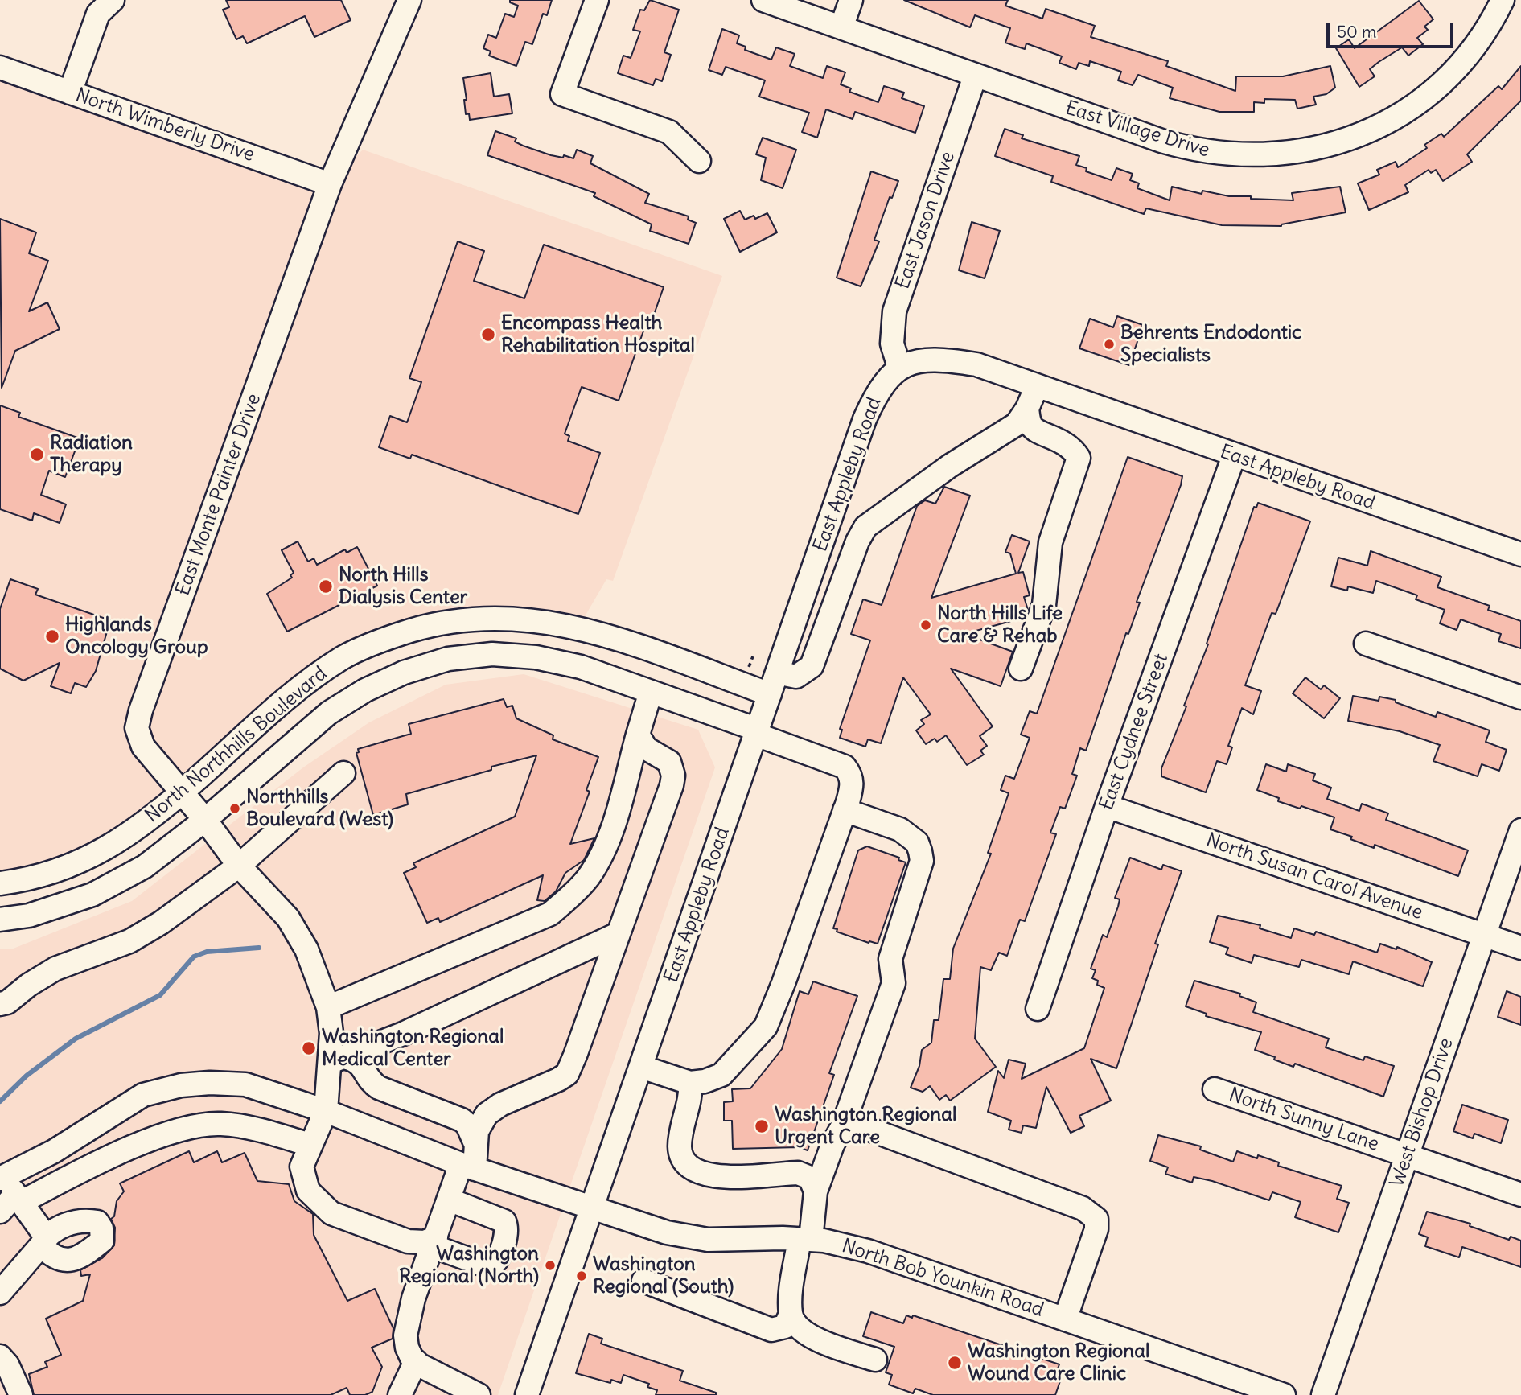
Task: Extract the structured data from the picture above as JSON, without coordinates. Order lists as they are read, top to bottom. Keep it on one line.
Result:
{"streets":{"street":["North Wimberly Drive","East Village Drive","East Jason Drive","East Appleby Road","East Monte Painter Drive","East Cydnee Street","North Northhills Boulevard","North Susan Carol Avenue","West Bishop Drive","North Sunny Lane","North Bob Younkin Road"]},"crossings":[["North Wimberly Drive","East Monte Painter Drive"],["East Village Drive","East Jason Drive"],["East Jason Drive","East Appleby Road"],["East Appleby Road","East Cydnee Street"],["East Appleby Road","North Northhills Boulevard"],["East Appleby Road","North Bob Younkin Road"],["East Monte Painter Drive","North Northhills Boulevard"],["East Monte Painter Drive","North Bob Younkin Road"],["East Cydnee Street","North Susan Carol Avenue"],["North Susan Carol Avenue","West Bishop Drive"],["West Bishop Drive","North Sunny Lane"]],"places":["Encompass Health Rehabilitation Hospital","Behrents Endodontic Specialists","Radiation Therapy","North Hills Dialysis Center","North Hills Life Care & Rehab","Highlands Oncology Group","Northhills Boulevard (West)","Washington Regional Medical Center","Washington Regional Urgent Care","Washington Regional (North)","Washington Regional (South)","Washington Regional Wound Care Clinic"],"scale_bar":"50 m"}
